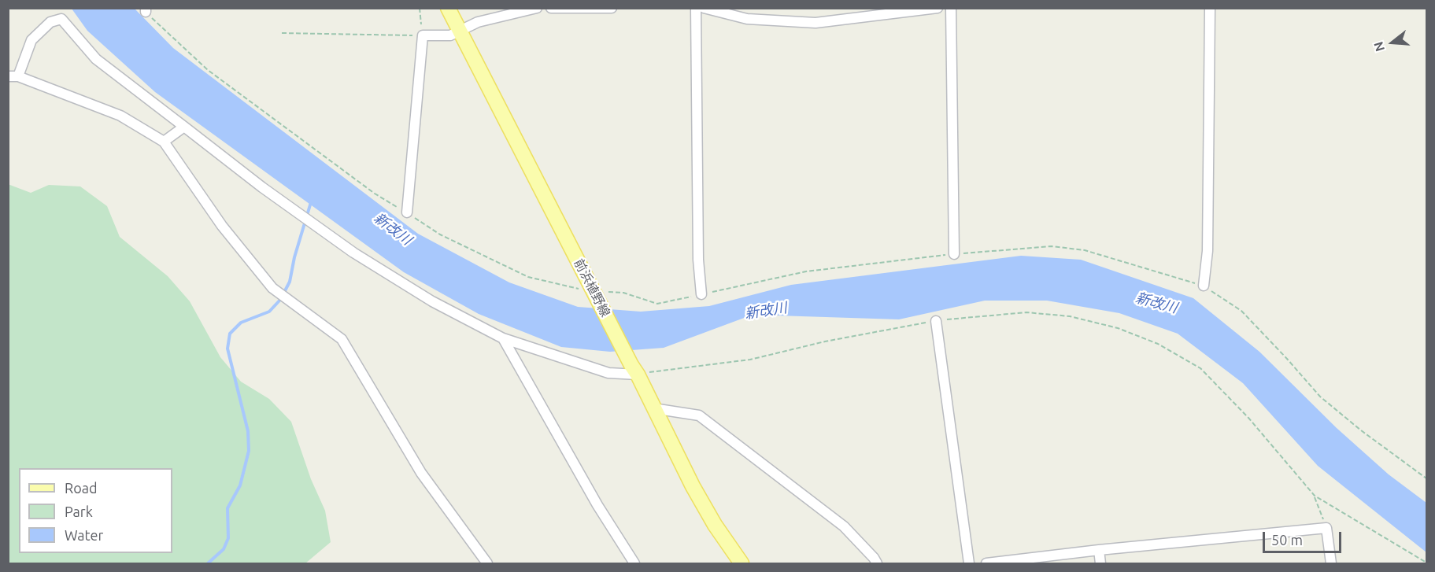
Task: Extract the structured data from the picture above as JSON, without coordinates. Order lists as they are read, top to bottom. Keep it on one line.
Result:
{"streets":{"main road":["前浜植野線"]},"water":["新改川"],"legend":["Road","Park","Water"],"scale_bar":"50 m","north":"left"}
